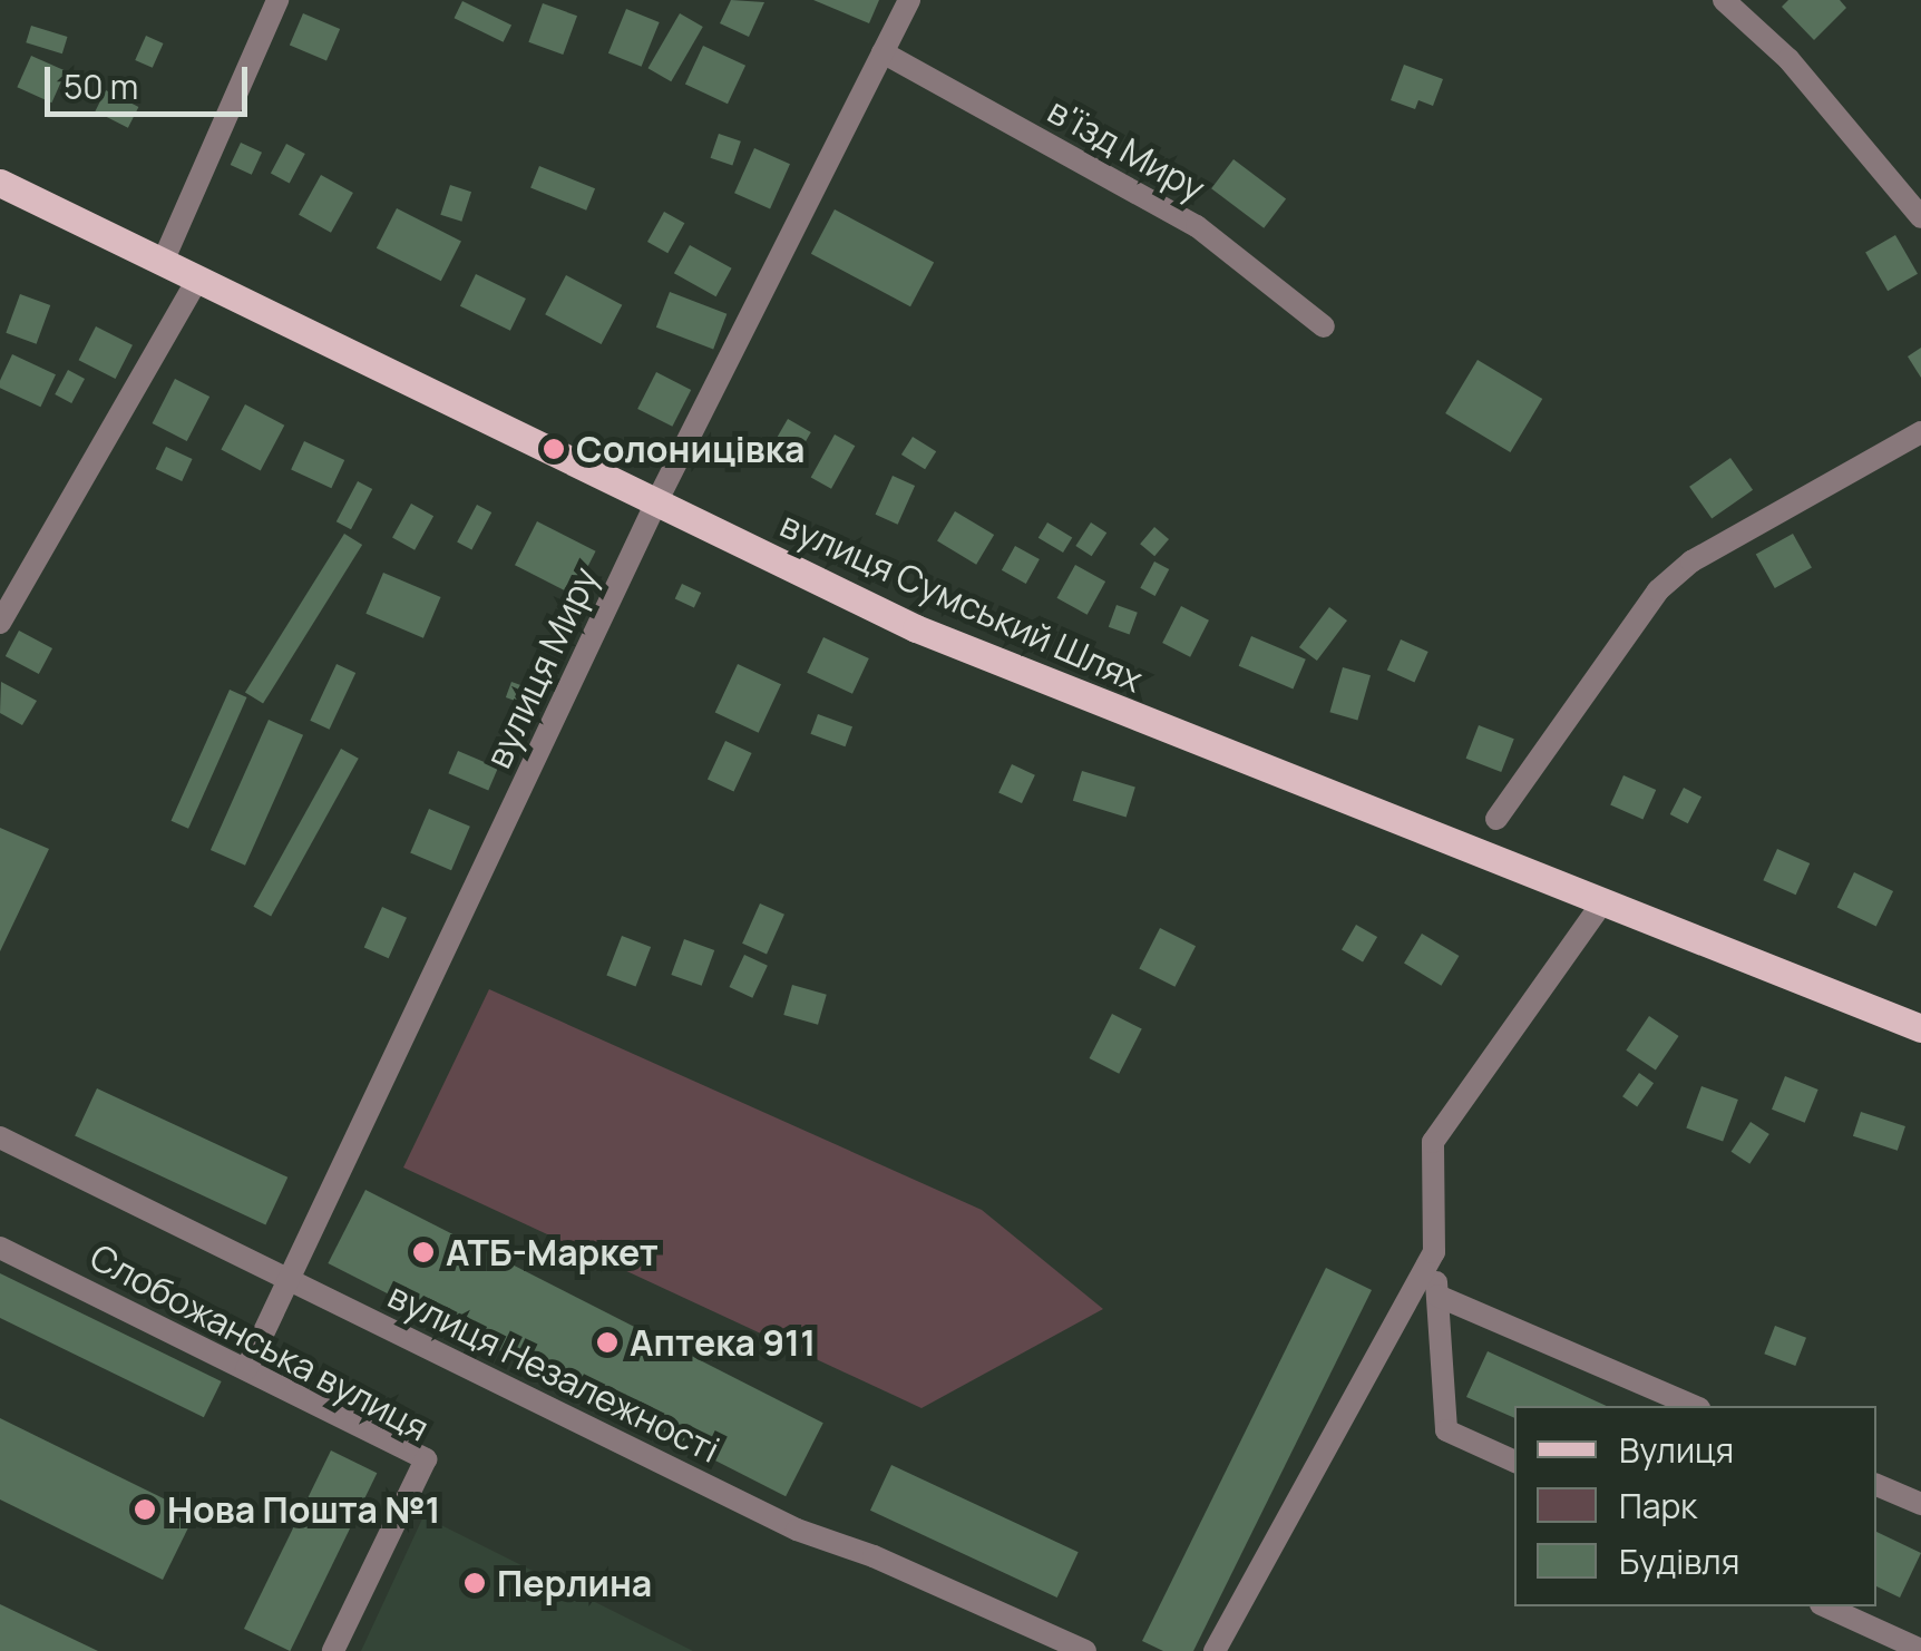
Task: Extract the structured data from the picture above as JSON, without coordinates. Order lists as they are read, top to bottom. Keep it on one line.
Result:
{"streets":{"main road":["вулиця Сумський Шлях"],"street":["в'їзд Миру","вулиця Миру","Слобожанська вулиця","вулиця Незалежності"]},"crossings":[["в'їзд Миру","вулиця Миру"],["вулиця Сумський Шлях","вулиця Миру"],["вулиця Миру","Слобожанська вулиця"],["вулиця Миру","вулиця Незалежності"]],"places":["Солоницівка","АТБ-Маркет","Аптека 911","Нова Пошта №1","Перлина"],"legend":["Вулиця","Парк","Будівля"],"scale_bar":"50 m"}
